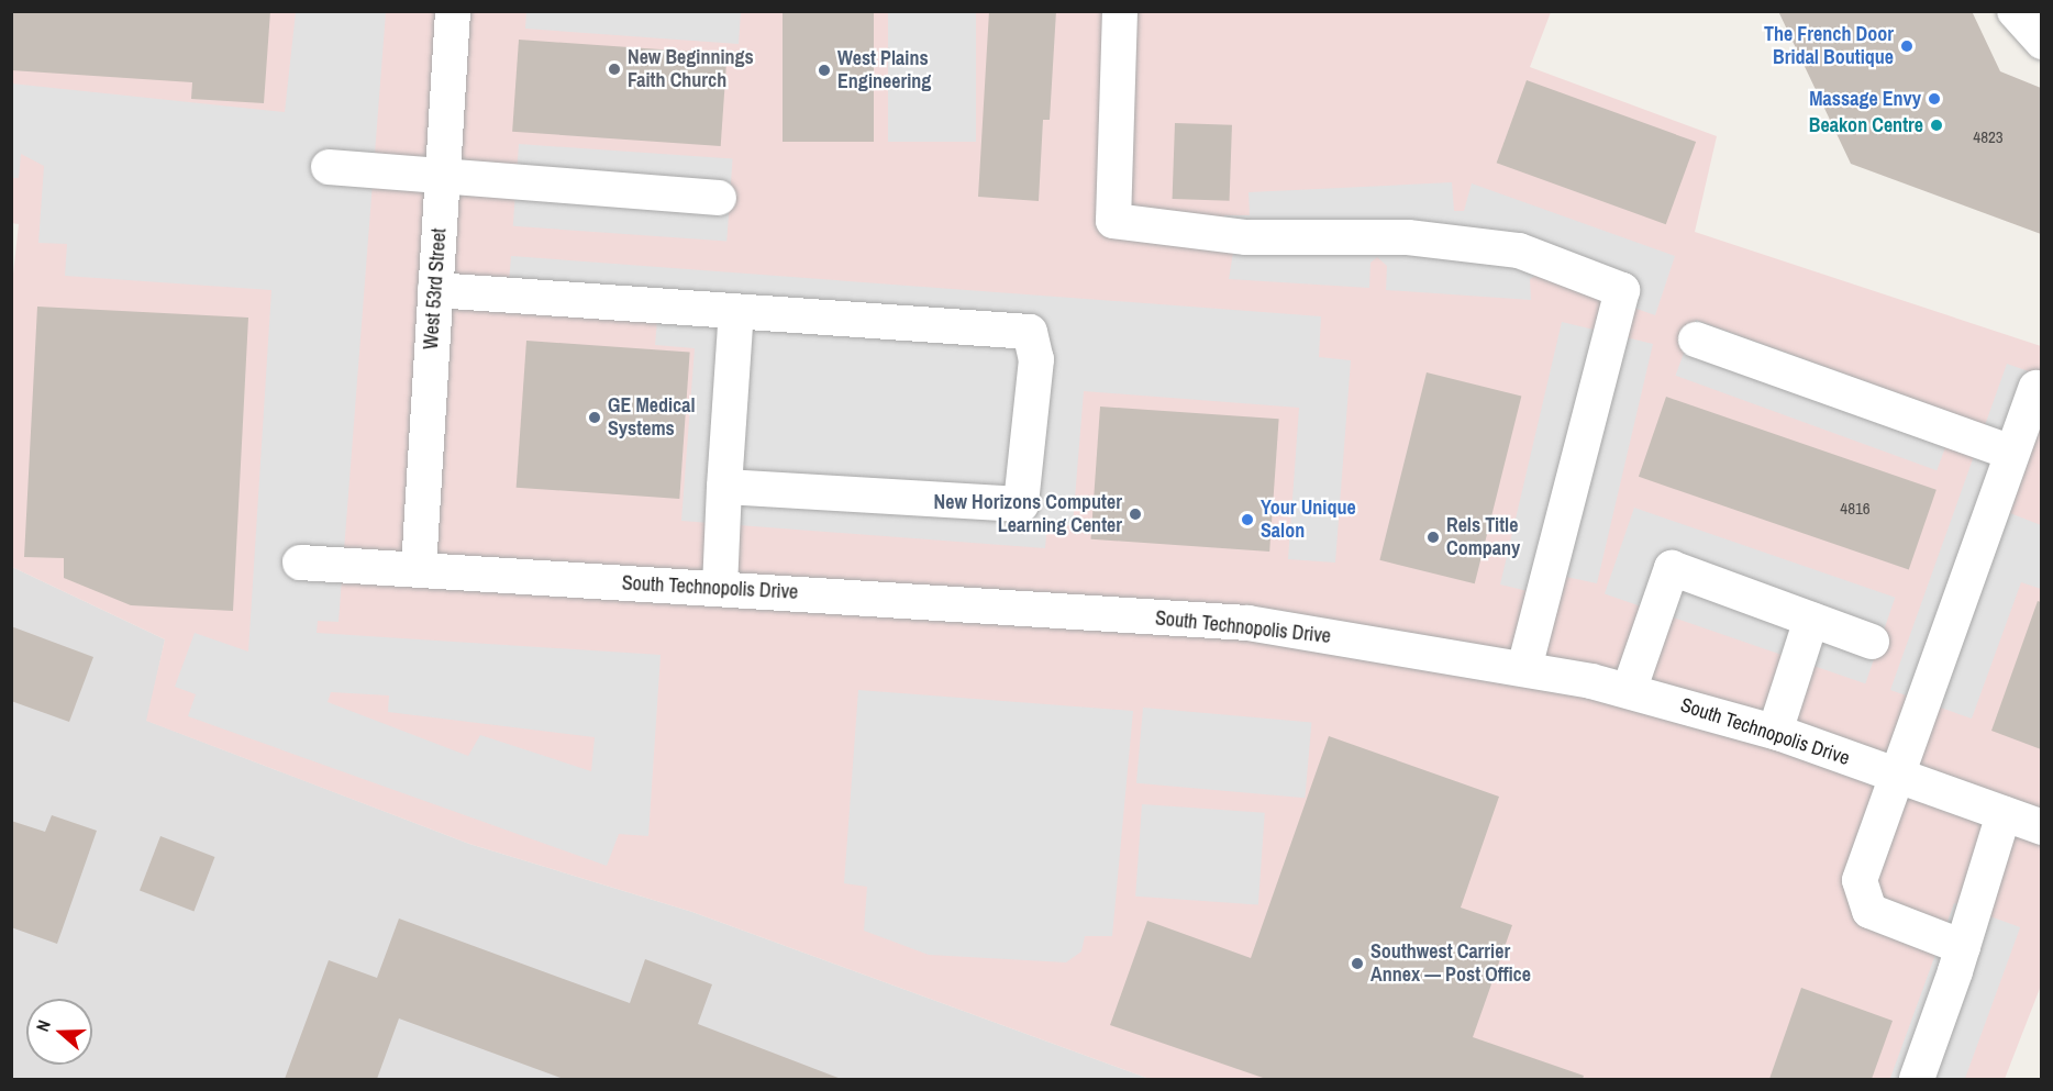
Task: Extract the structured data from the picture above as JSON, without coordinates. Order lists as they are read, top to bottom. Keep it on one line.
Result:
{"streets":{"street":["West 53rd Street","South Technopolis Drive"]},"crossings":[["West 53rd Street","South Technopolis Drive"]],"places":["The French Door Bridal Boutique","New Beginnings Faith Church","West Plains Engineering","Massage Envy","Beakon Centre","GE Medical Systems","New Horizons Computer Learning Center","Your Unique Salon","Rels Title Company","Southwest Carrier Annex — Post Office"],"house_numbers":["4823","4816"],"north":"left"}
